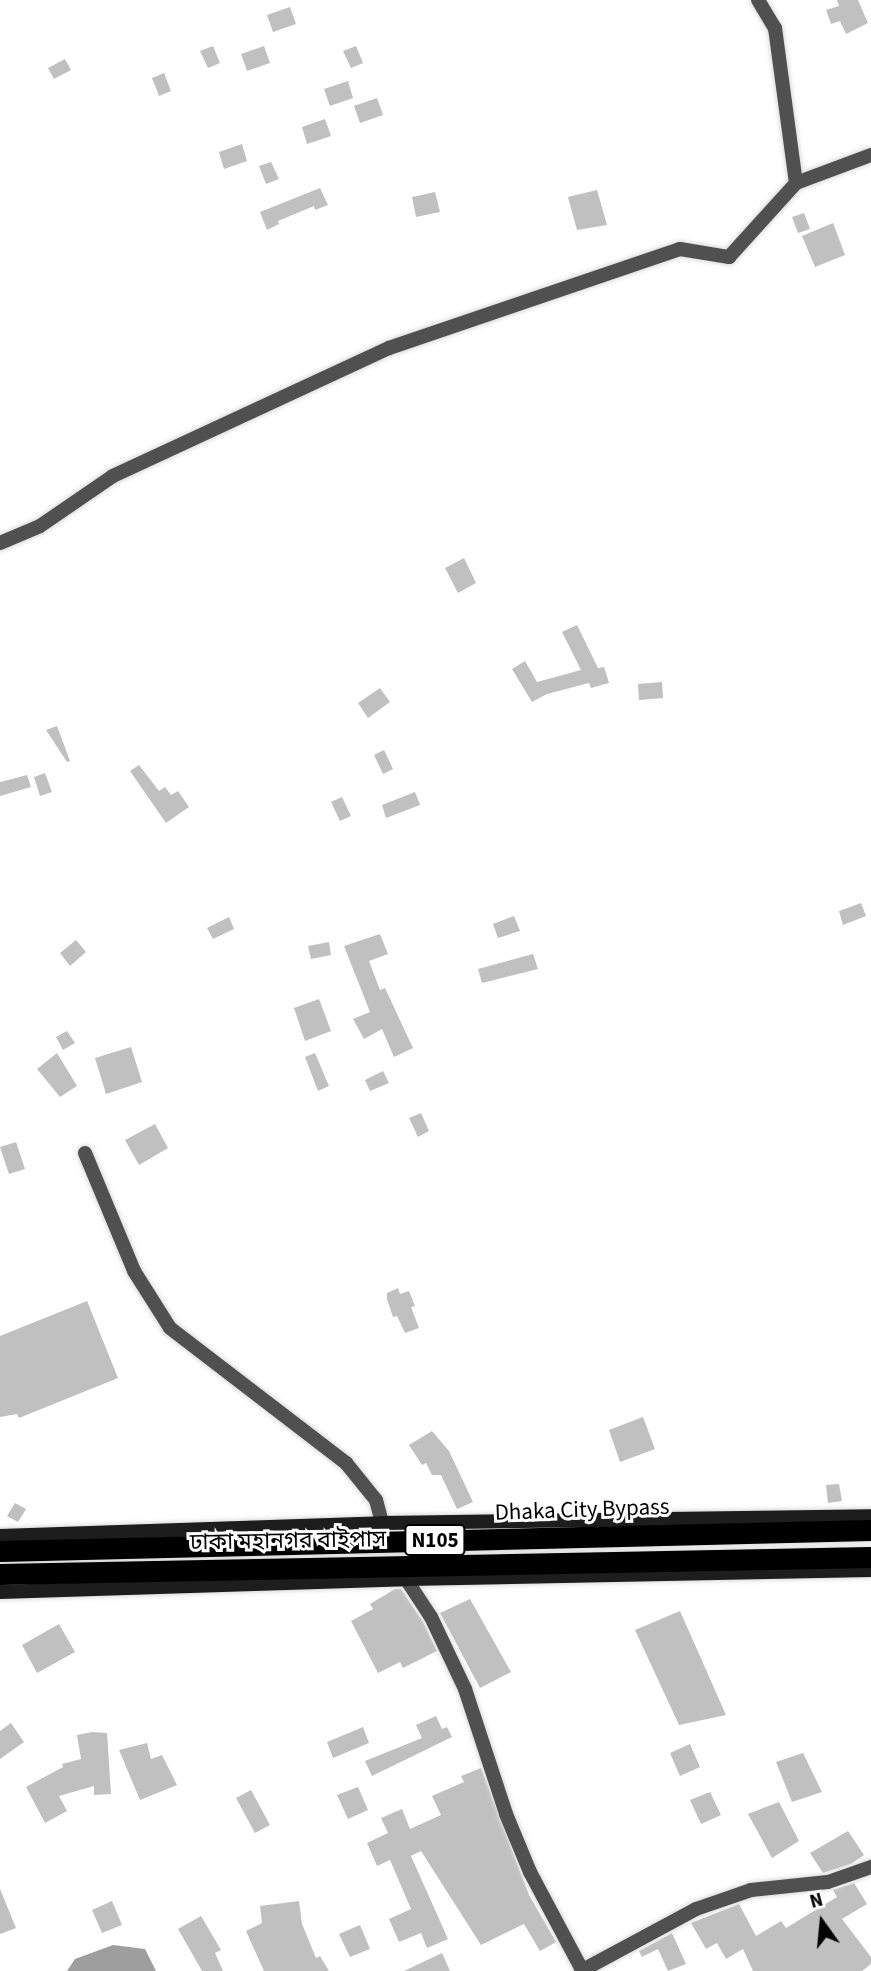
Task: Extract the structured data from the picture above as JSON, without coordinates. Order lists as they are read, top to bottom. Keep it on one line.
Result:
{"streets":{"highway":["Dhaka City Bypass","N105","ঢাকা মহানগর বাইপাস"]},"north":"top"}
